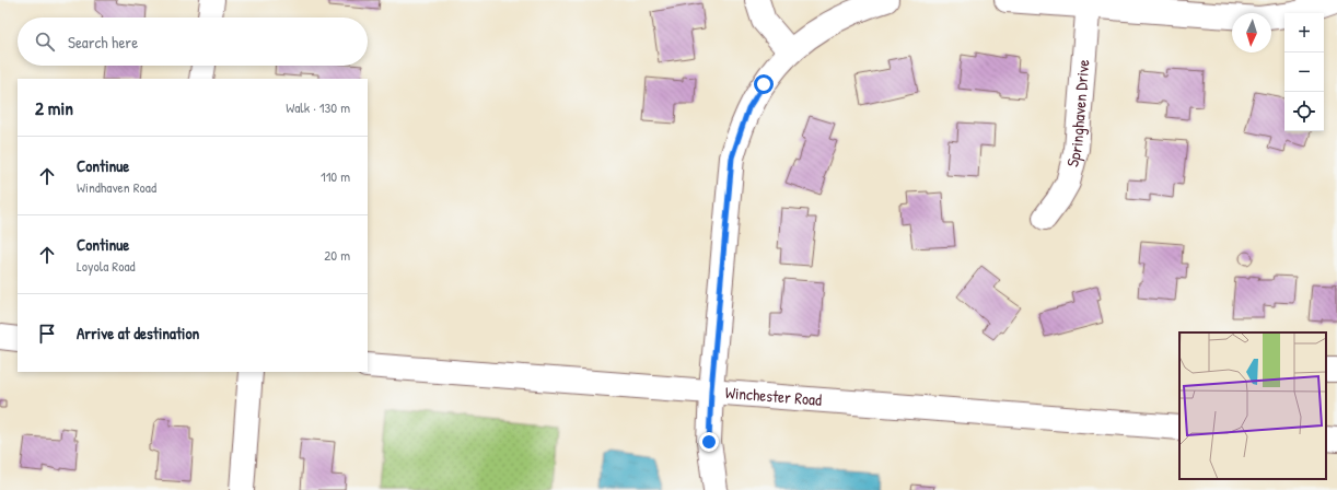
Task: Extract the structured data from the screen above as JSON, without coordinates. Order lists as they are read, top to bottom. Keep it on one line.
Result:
{"streets":{"street":["Springhaven Drive","Winchester Road"]},"north":"bottom","page":{"map_buttons":["+","−"],"search":"Search here","heading":["2 min","Walk · 130 m"],"list":[["Continue","Windhaven Road","110 m"],["Continue","Loyola Road","20 m"],"Arrive at destination"]}}
